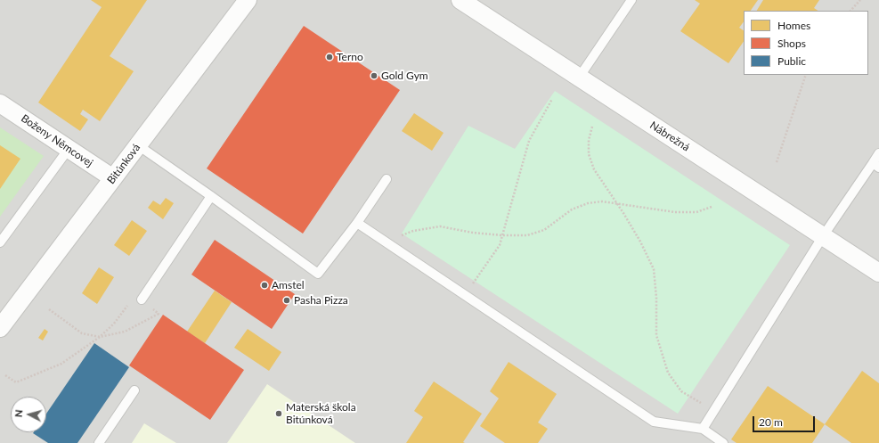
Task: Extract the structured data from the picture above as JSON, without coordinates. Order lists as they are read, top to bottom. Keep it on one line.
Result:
{"streets":{"street":["Nábrežná","Boženy Němcovej","Bitúnková"]},"crossings":[["Boženy Němcovej","Bitúnková"]],"places":["Terno","Gold Gym","Amstel","Pasha Pizza","Materská škola Bitúnková"],"legend":["Homes","Shops","Public"],"scale_bar":"20 m","north":"left"}
